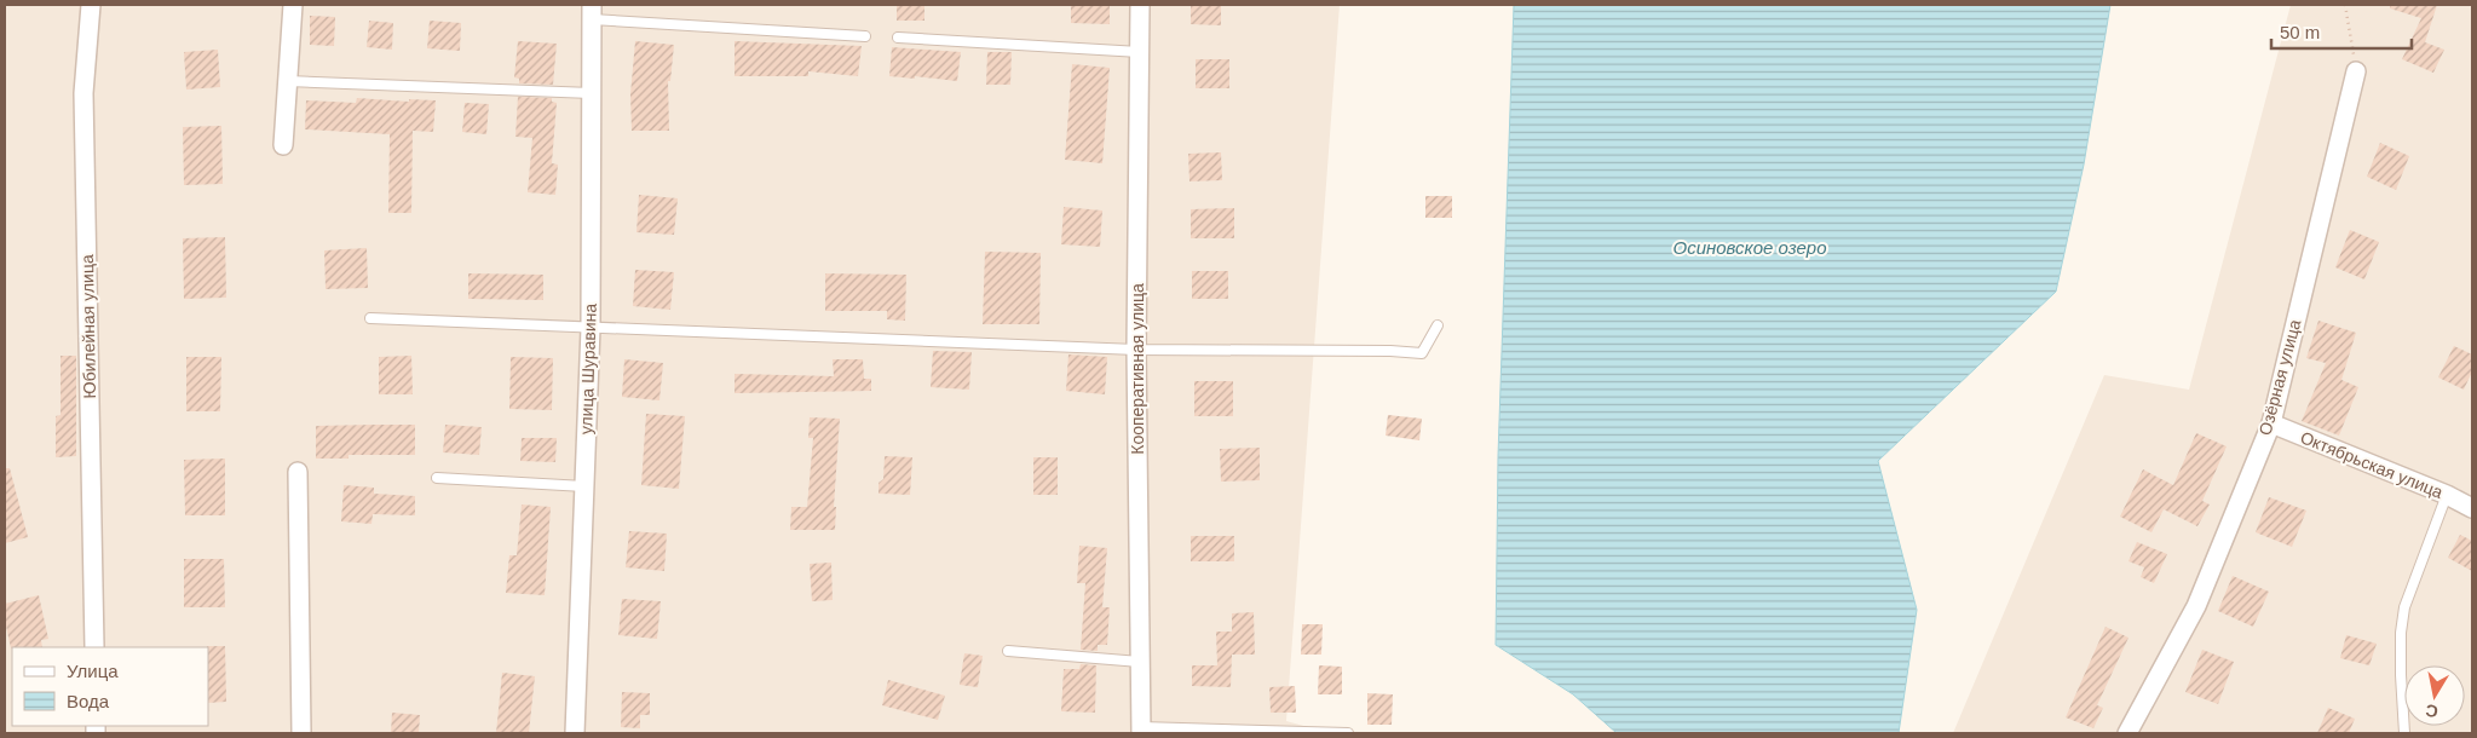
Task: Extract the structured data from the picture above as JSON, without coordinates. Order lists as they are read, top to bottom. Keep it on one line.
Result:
{"streets":{"street":["Юбилейная улица","улица Шуравина","Кооперативная улица","Озёрная улица","Октябрьская улица"]},"crossings":[["Озёрная улица","Октябрьская улица"]],"water":["Осиновское озеро"],"legend":["Улица","Вода"],"scale_bar":"50 m","north":"bottom"}
